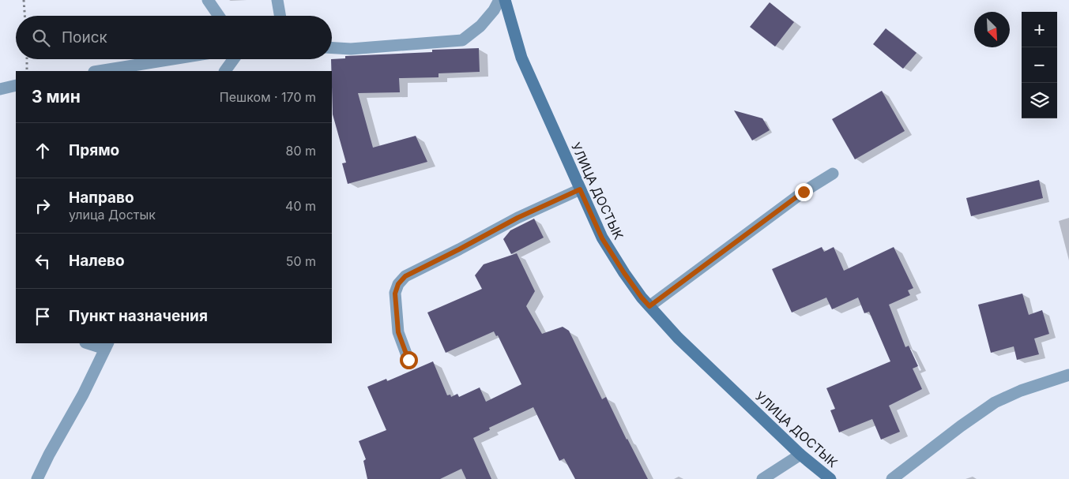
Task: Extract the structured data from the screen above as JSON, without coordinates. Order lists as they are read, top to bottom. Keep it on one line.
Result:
{"streets":{"main road":["УЛИЦА ДОСТЫК"]},"north":"bottom right","page":{"map_buttons":["+","−"],"search":"Поиск","heading":["3 мин","Пешком · 170 m"],"list":[["Прямо","80 m"],["Направо","улица Достык","40 m"],["Налево","50 m"],"Пункт назначения"]}}
